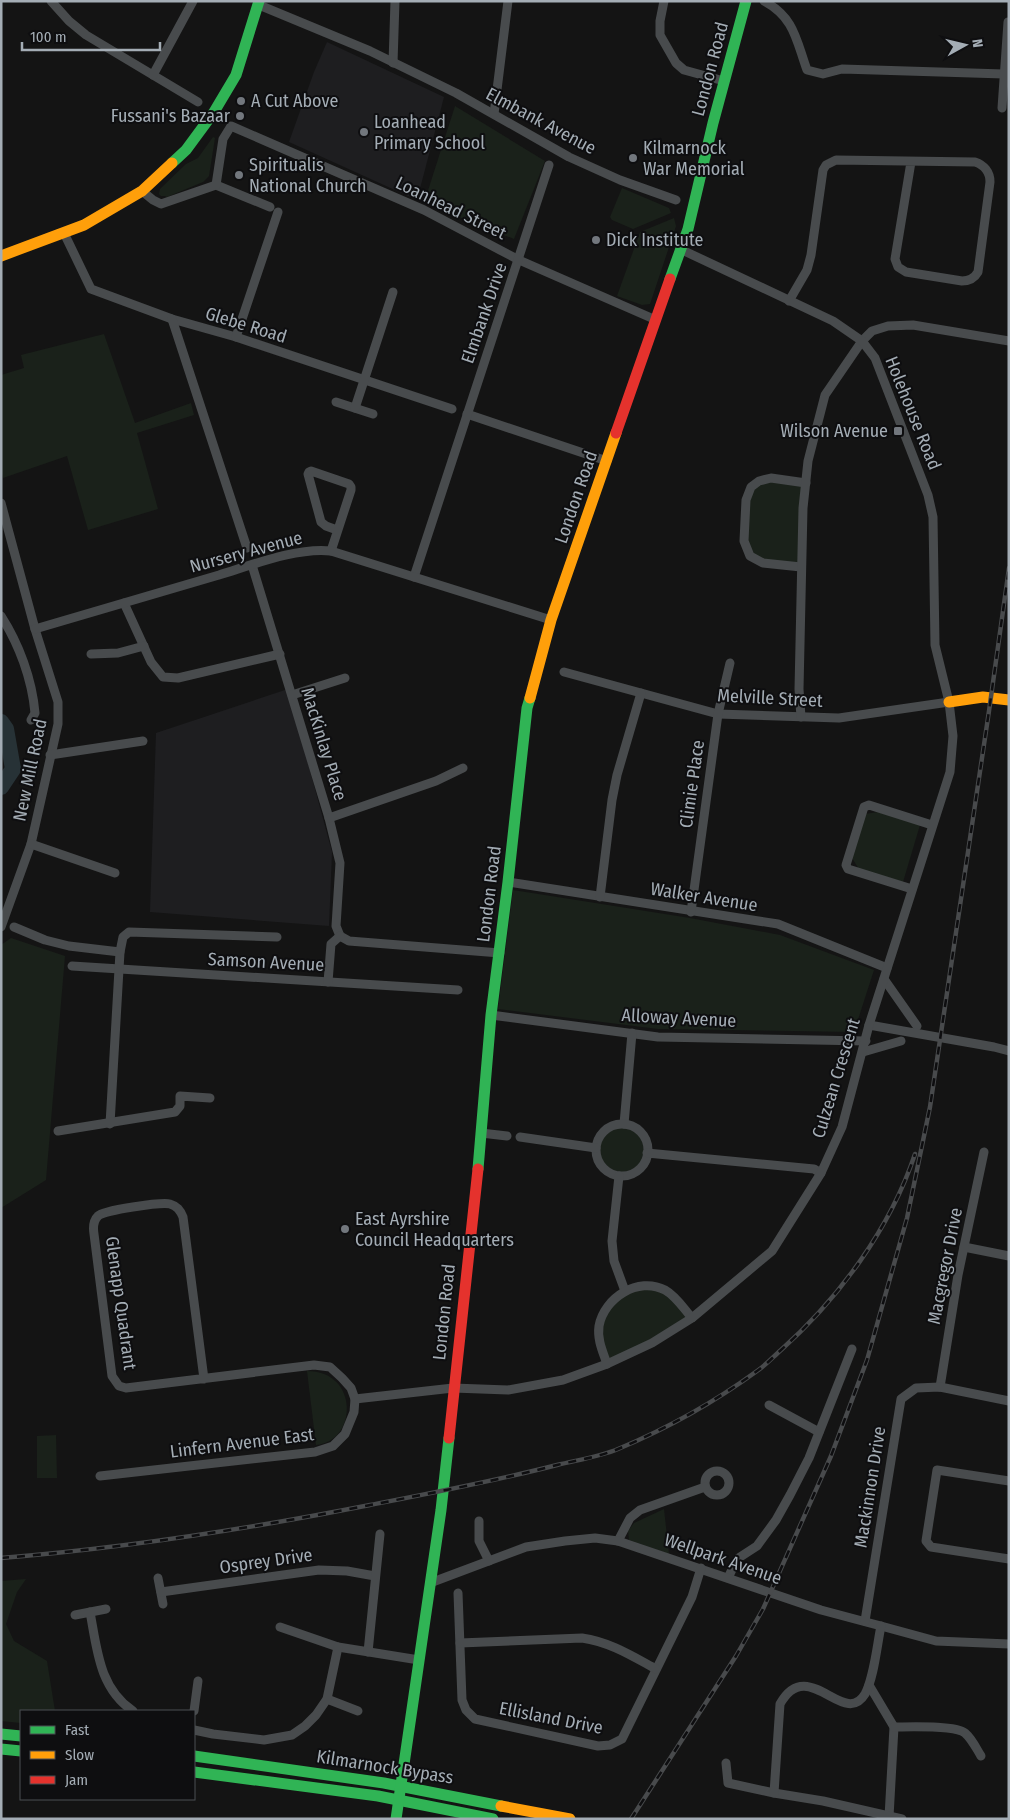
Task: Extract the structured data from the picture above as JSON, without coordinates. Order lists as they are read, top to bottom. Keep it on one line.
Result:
{"streets":{"main road":["London Road","Kilmarnock Bypass"],"street":["Elmbank Avenue","Loanhead Street","Elmbank Drive","Glebe Road","Holehouse Road","Nursery Avenue","Melville Street","MacKinlay Place","New Mill Road","Climie Place","Walker Avenue","Samson Avenue","Alloway Avenue","Culzean Crescent","Macgregor Drive","Glenapp Quadrant","Linfern Avenue East","Mackinnon Drive","Wellpark Avenue","Osprey Drive","Ellisland Drive"]},"crossings":[["London Road","Loanhead Street"],["London Road","Holehouse Road"],["London Road","Nursery Avenue"],["London Road","Walker Avenue"],["London Road","Samson Avenue"],["London Road","Alloway Avenue"],["London Road","Culzean Crescent"],["London Road","Wellpark Avenue"],["Loanhead Street","Elmbank Drive"],["Elmbank Drive","Nursery Avenue"],["Holehouse Road","Melville Street"],["Holehouse Road","Culzean Crescent"],["Nursery Avenue","MacKinlay Place"],["Nursery Avenue","New Mill Road"],["Melville Street","Climie Place"],["Melville Street","Culzean Crescent"],["MacKinlay Place","Samson Avenue"],["Climie Place","Walker Avenue"],["Walker Avenue","Culzean Crescent"],["Alloway Avenue","Culzean Crescent"],["Culzean Crescent","Linfern Avenue East"],["Macgregor Drive","Mackinnon Drive"],["Mackinnon Drive","Wellpark Avenue"],["Wellpark Avenue","Ellisland Drive"]],"places":{"other":["A Cut Above","Fussani's Bazaar","Loanhead Primary School","Kilmarnock War Memorial","Spiritualis National Church","Dick Institute","East Ayrshire Council Headquarters"],"transit":["Wilson Avenue"]},"legend":["Fast","Slow","Jam"],"scale_bar":"100 m","north":"right"}
